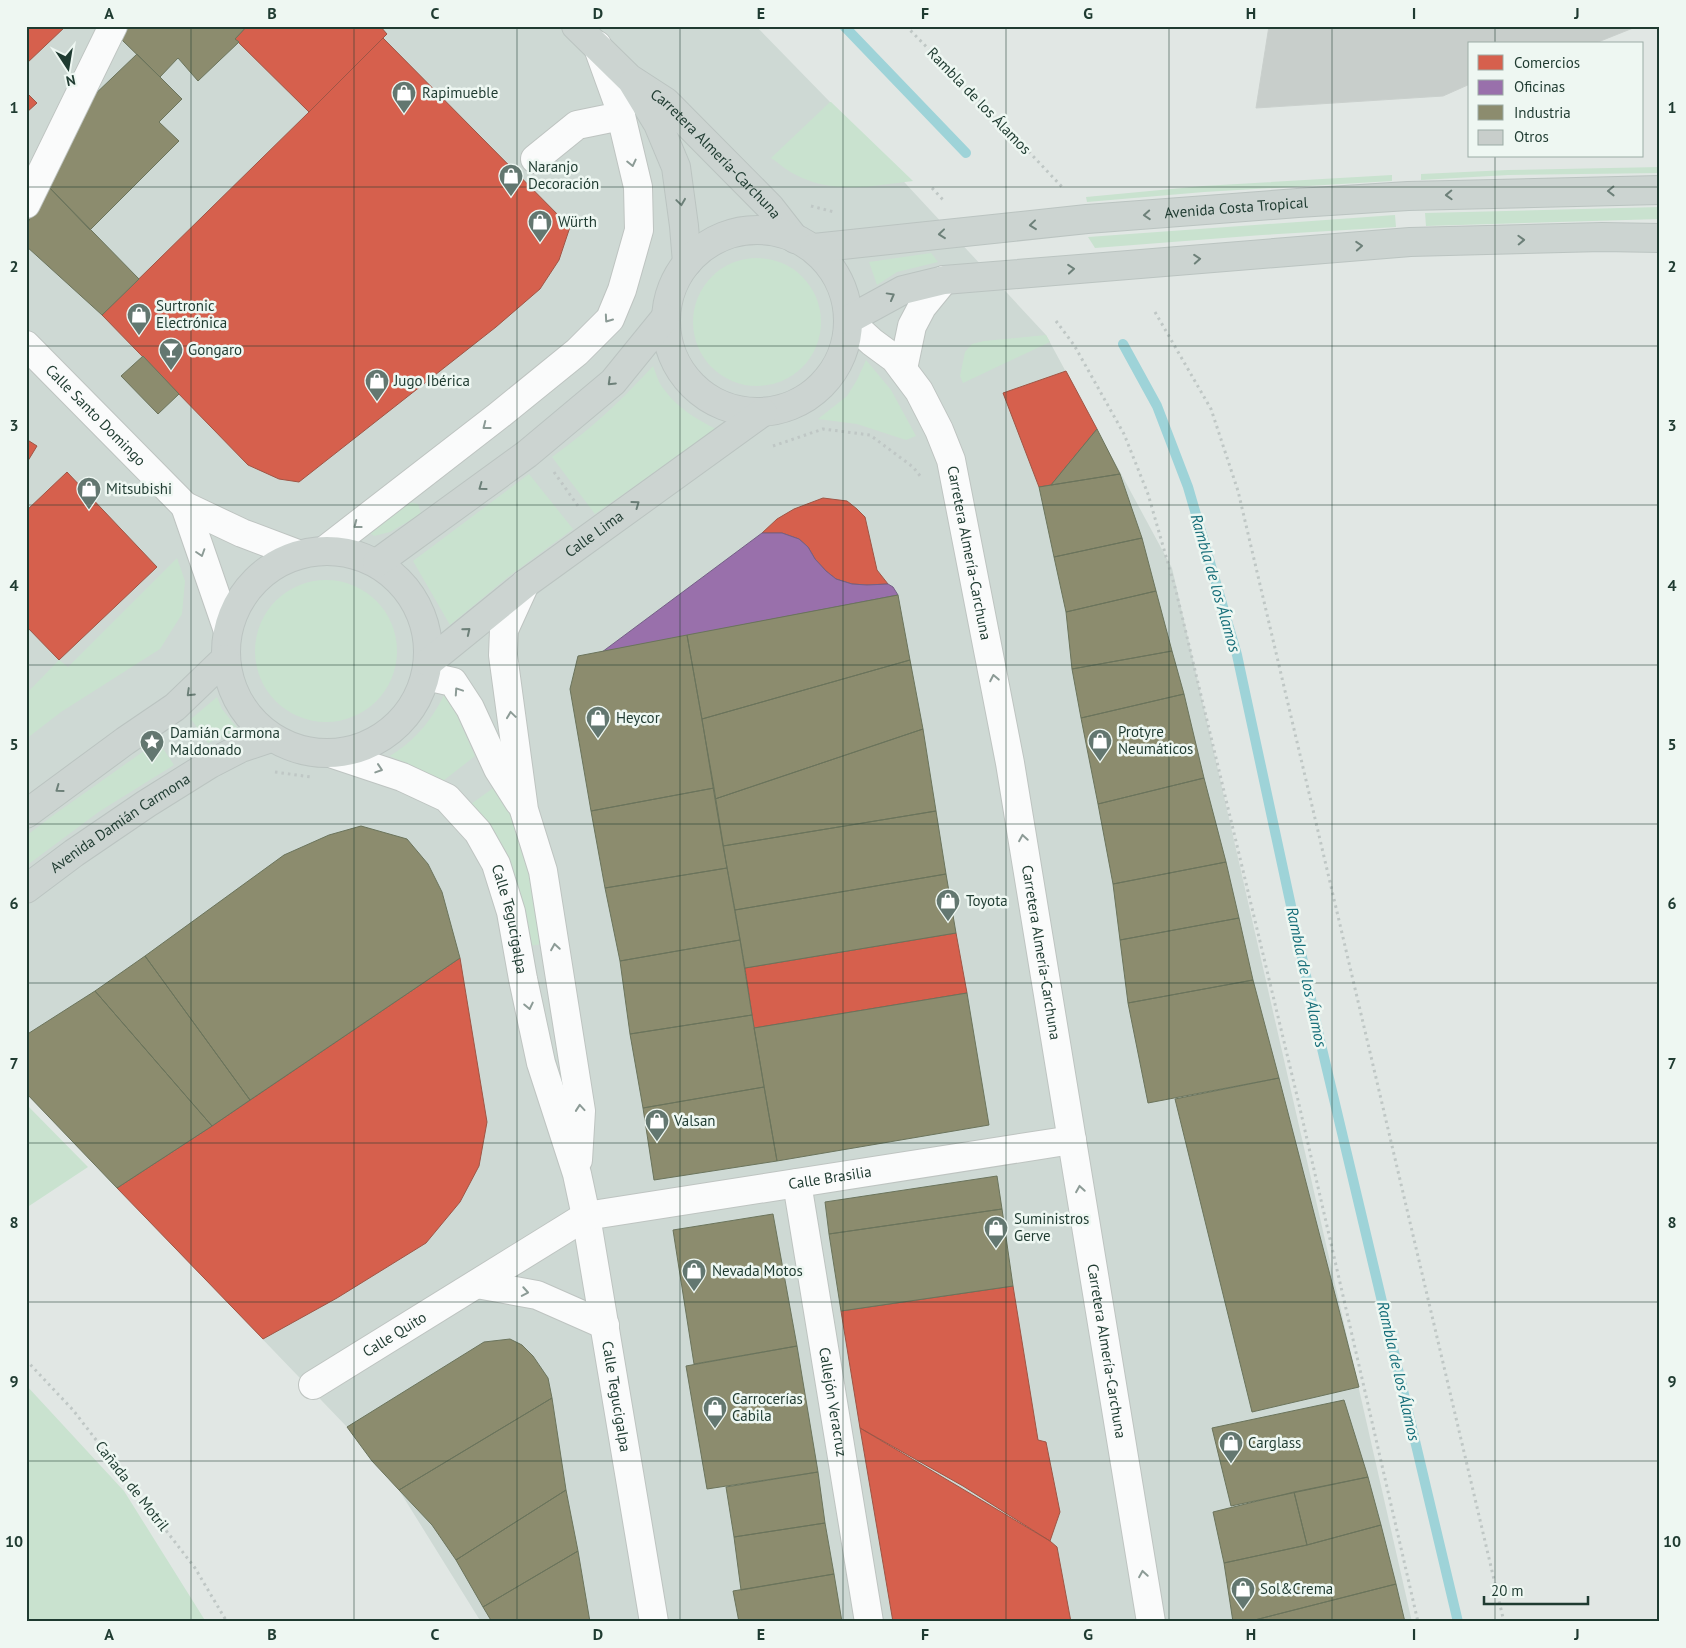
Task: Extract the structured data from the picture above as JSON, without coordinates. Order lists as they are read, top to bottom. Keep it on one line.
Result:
{"streets":{"main road":["Carretera Almería-Carchuna","Avenida Costa Tropical","Calle Lima","Avenida Damián Carmona"],"street":["Calle Santo Domingo","Calle Tegucigalpa","Calle Brasilia","Calle Quito","Callejón Veracruz"],"path":["Rambla de los Álamos","Cañada de Motril"]},"crossings":[["Carretera Almería-Carchuna","Avenida Costa Tropical"],["Carretera Almería-Carchuna","Calle Lima"],["Carretera Almería-Carchuna","Calle Brasilia"],["Calle Lima","Calle Tegucigalpa"],["Calle Tegucigalpa","Calle Brasilia"],["Calle Tegucigalpa","Calle Quito"],["Calle Brasilia","Calle Quito"],["Calle Brasilia","Callejón Veracruz"]],"water":["Rambla de los Álamos"],"places":{"shop":["Rapimueble","Naranjo Decoración","Würth","Surtronic Electrónica","Jugo Ibérica","Mitsubishi","Heycor","Protyre Neumáticos","Toyota","Valsan","Suministros Gerve","Nevada Motos","Carrocerías Cabila","Carglass","Sol&Crema"],"bar":["Gongaro"],"place":["Damián Carmona Maldonado"]},"legend":["Comercios","Oficinas","Industria","Otros"],"scale_bar":"20 m","north":"bottom","grid":{"columns":["A","B","C","D","E","F","G","H","I","J"],"rows":["1","2","3","4","5","6","7","8","9","10"]}}
